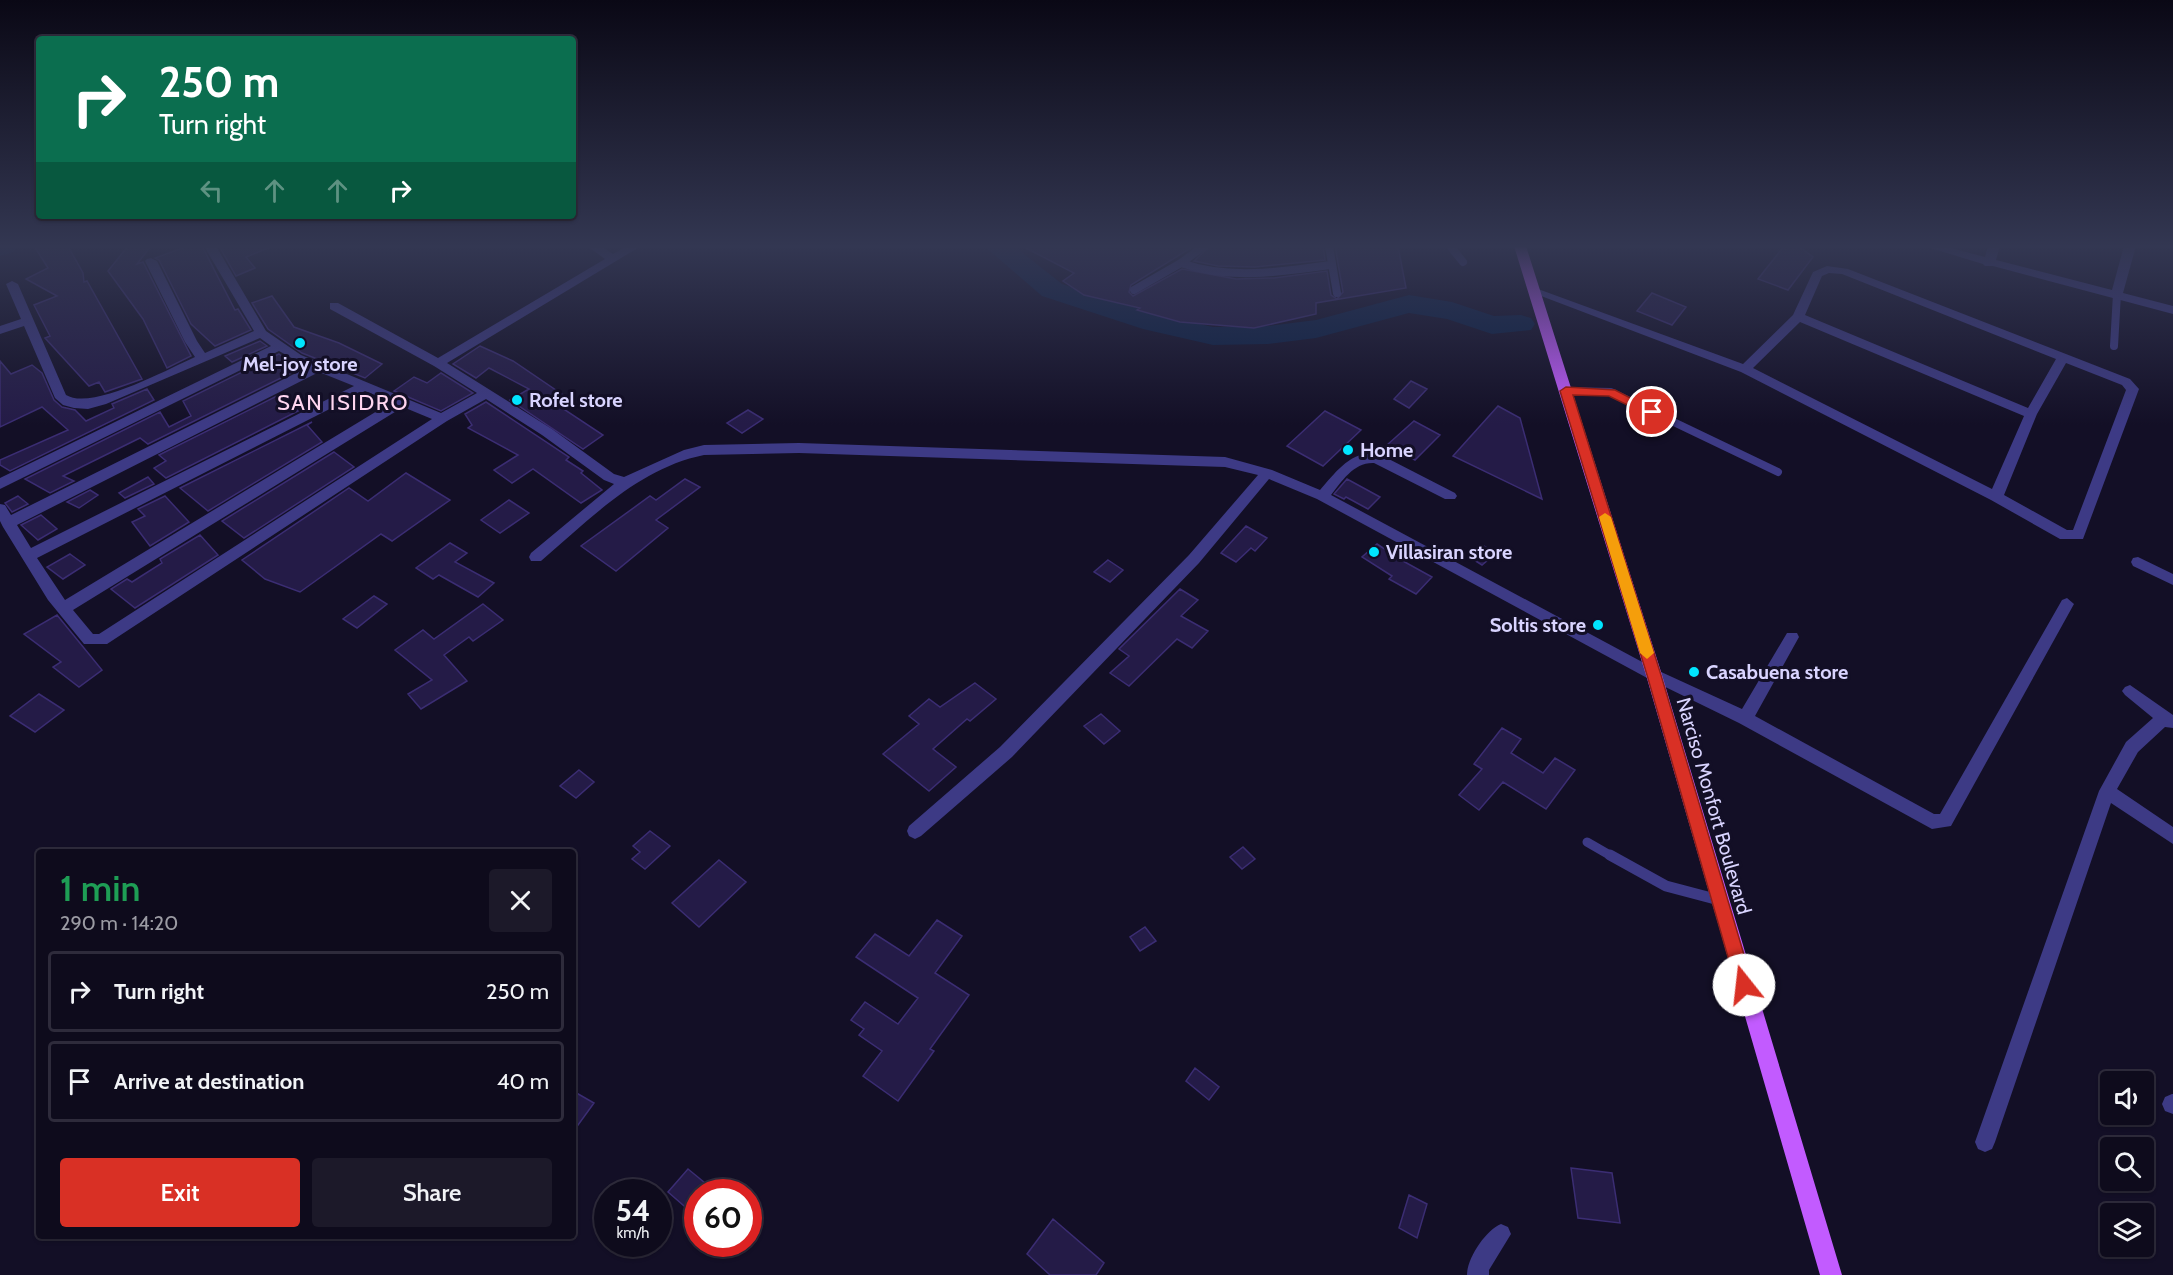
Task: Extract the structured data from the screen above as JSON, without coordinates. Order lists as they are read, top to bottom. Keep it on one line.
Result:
{"streets":{"main road":["Narciso Monfort Boulevard"]},"districts":["SAN ISIDRO"],"places":["Mel-joy store","Rofel store","Home","Villasiran store","Soltis store","Casabuena store"],"page":{"turn":["250 m","Turn right"],"heading":["1 min","290 m · 14:20"],"list":[{"name":"Turn right","value":"250 m"},{"name":"Arrive at destination","value":"40 m"}],"buttons":["Exit","Share"],"speed":"54 km/h","limit":"60"}}
